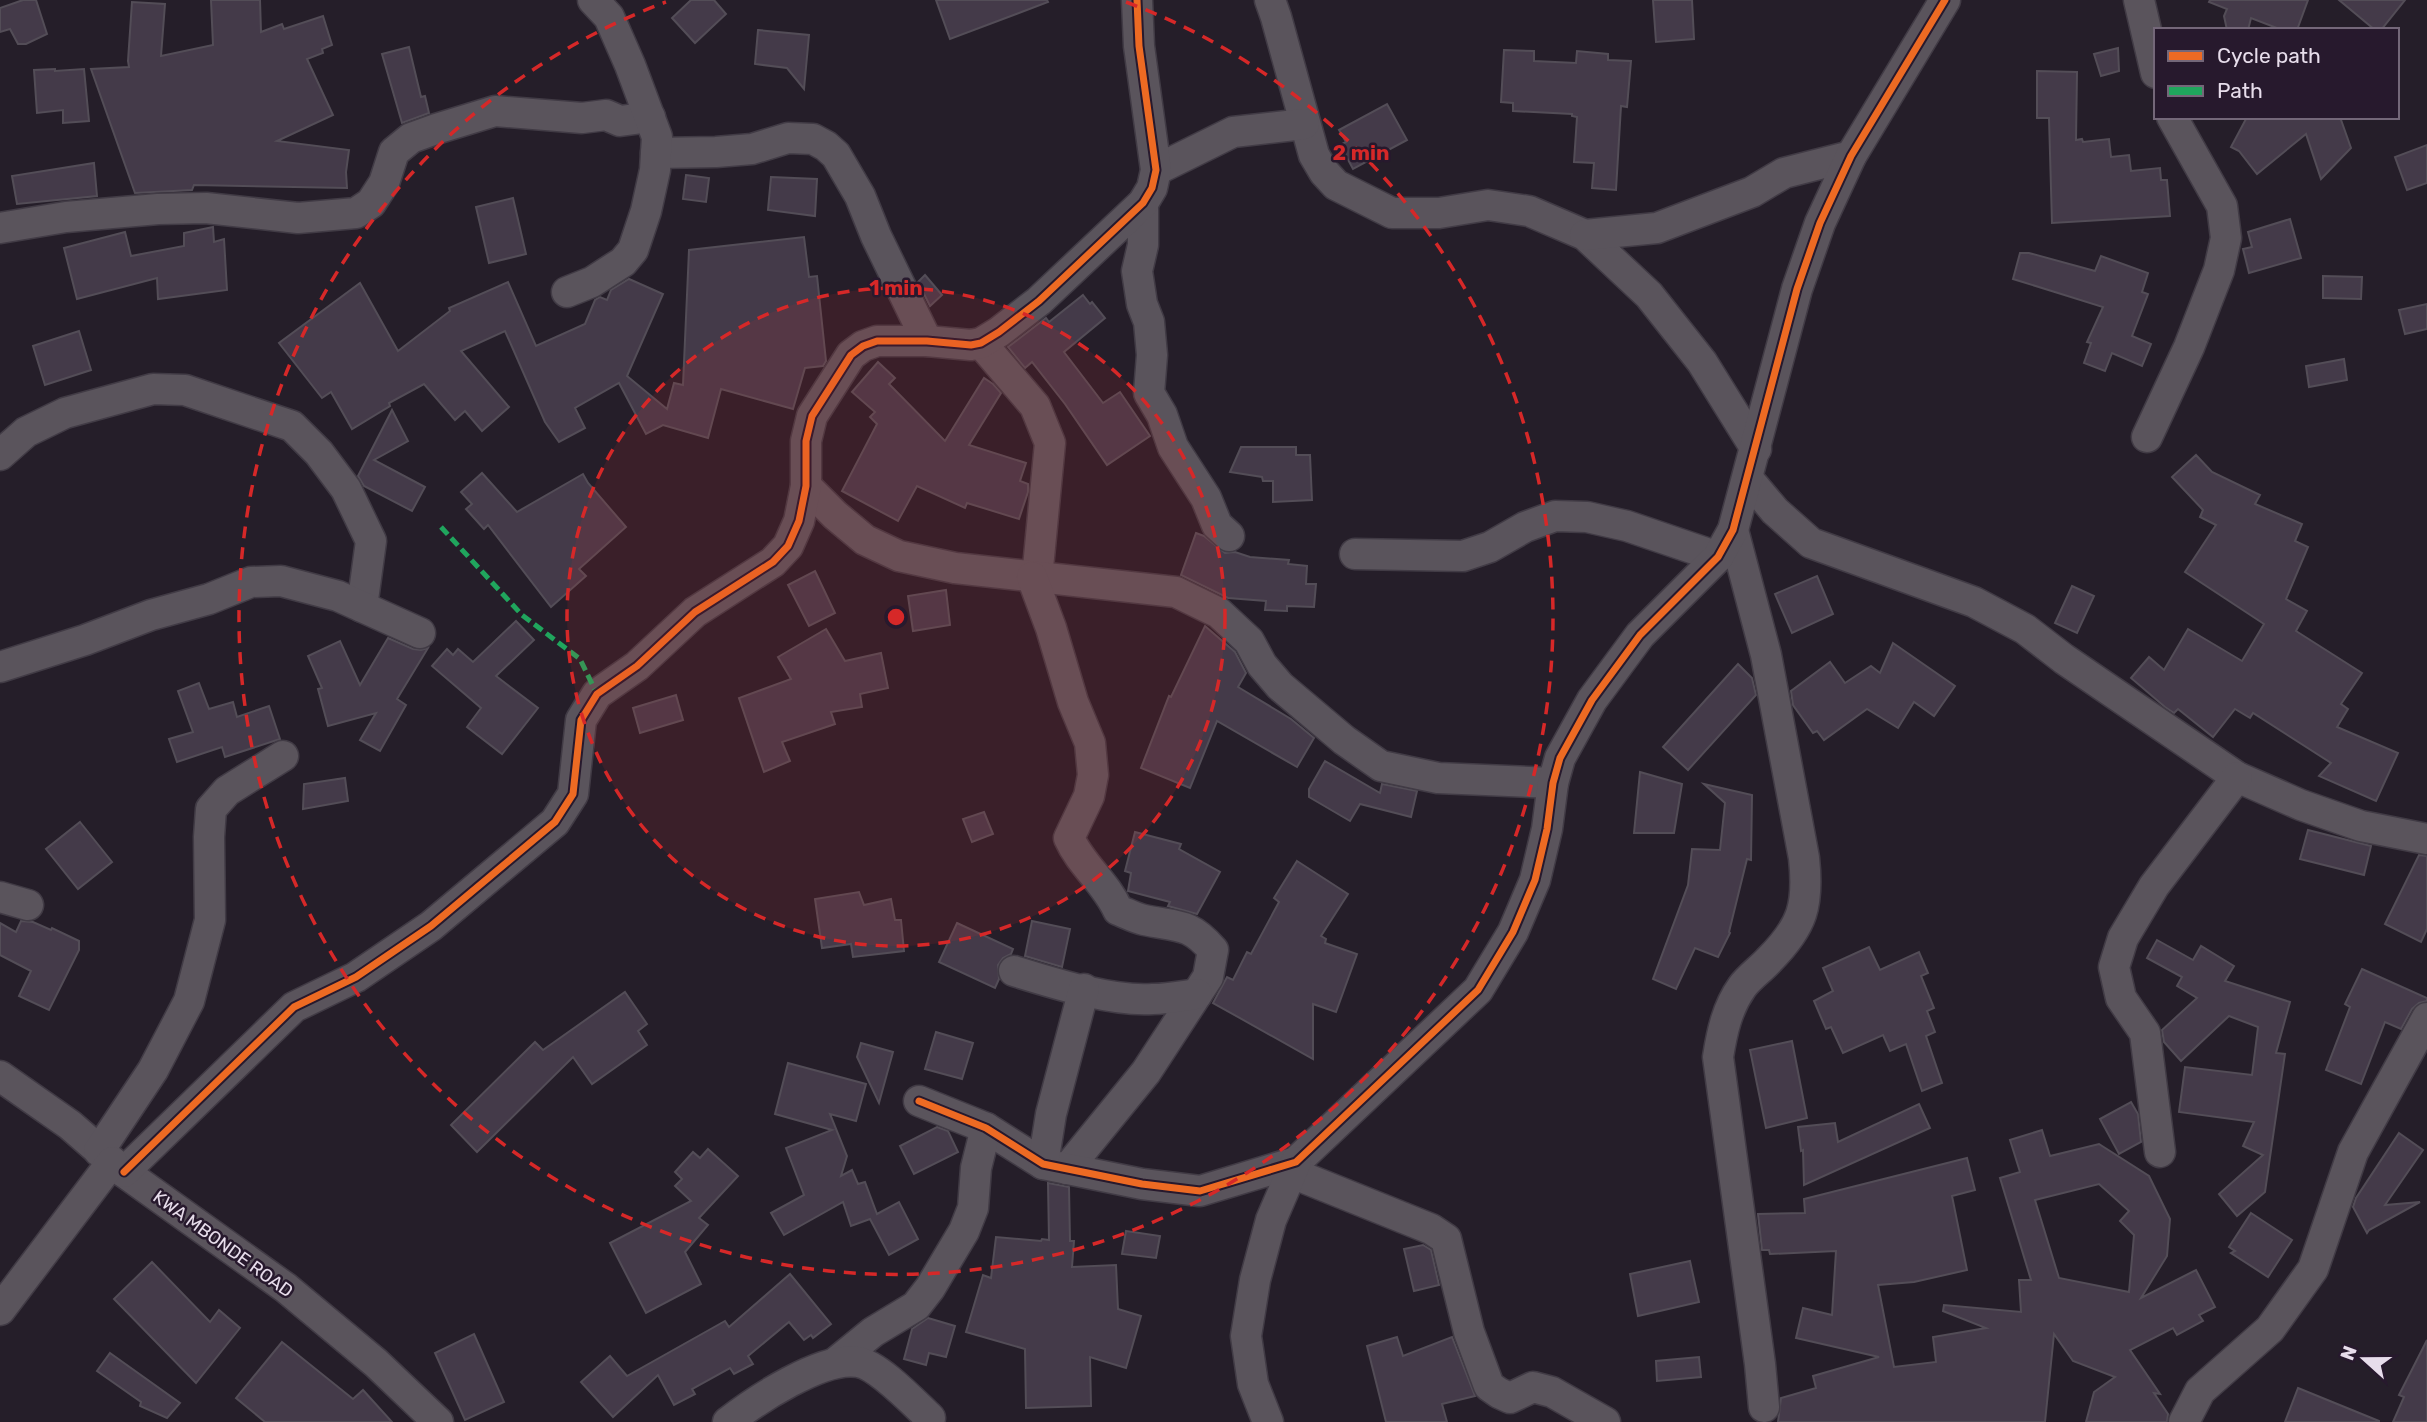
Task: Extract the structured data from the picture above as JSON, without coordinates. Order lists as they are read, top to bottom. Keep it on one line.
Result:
{"streets":{"street":["KWA MBONDE ROAD"]},"legend":["Cycle path","Path"],"north":"left","rings":["2 min","1 min"]}
